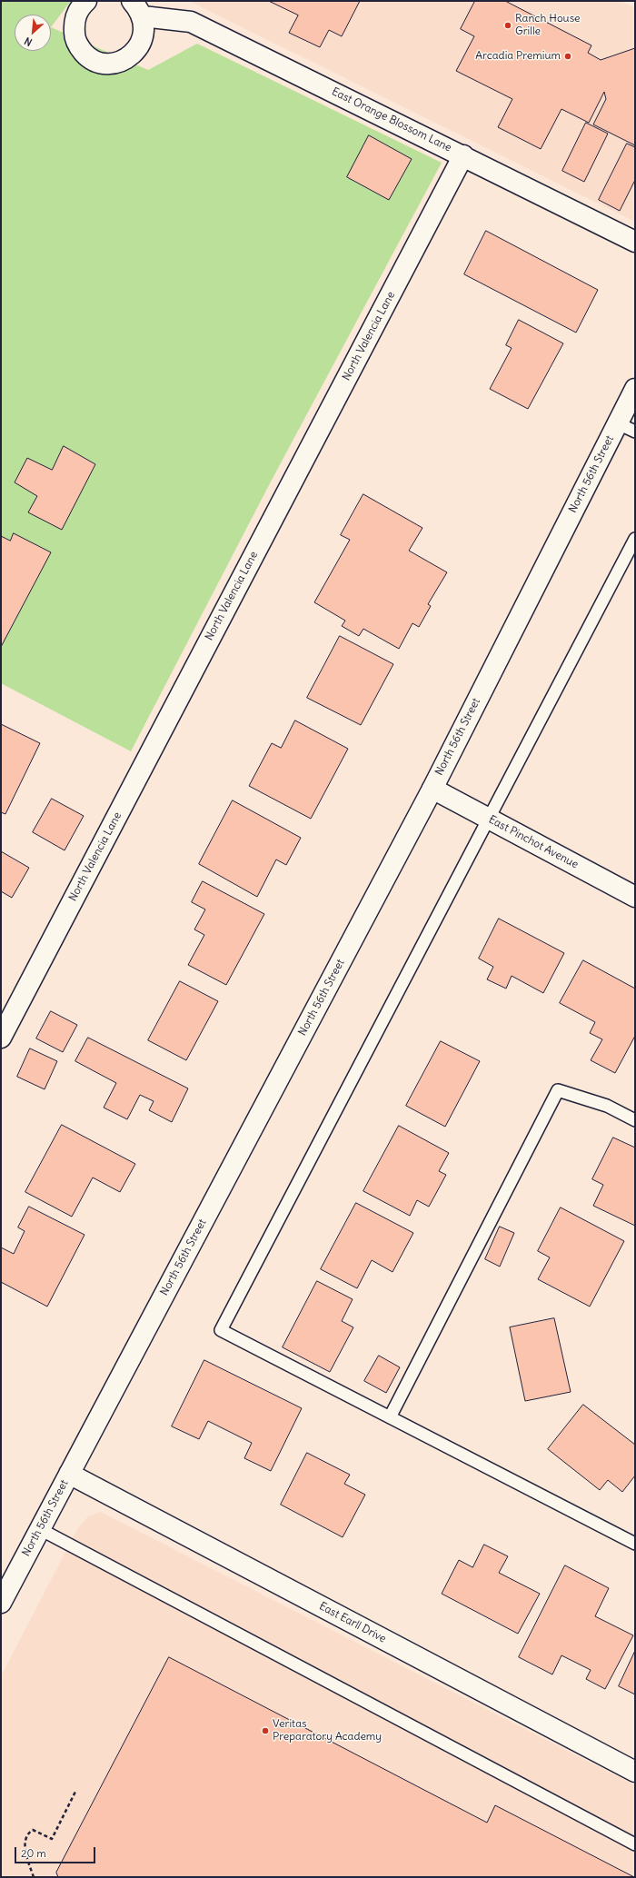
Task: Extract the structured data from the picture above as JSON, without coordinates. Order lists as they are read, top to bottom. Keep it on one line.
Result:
{"streets":{"street":["East Orange Blossom Lane","North Valencia Lane","North 56th Street","East Pinchot Avenue","East Earll Drive"]},"crossings":[["East Orange Blossom Lane","North Valencia Lane"],["North 56th Street","East Pinchot Avenue"],["North 56th Street","East Earll Drive"]],"places":["Ranch House Grille","Arcadia Premium","Veritas Preparatory Academy"],"scale_bar":"20 m","north":"bottom left"}
